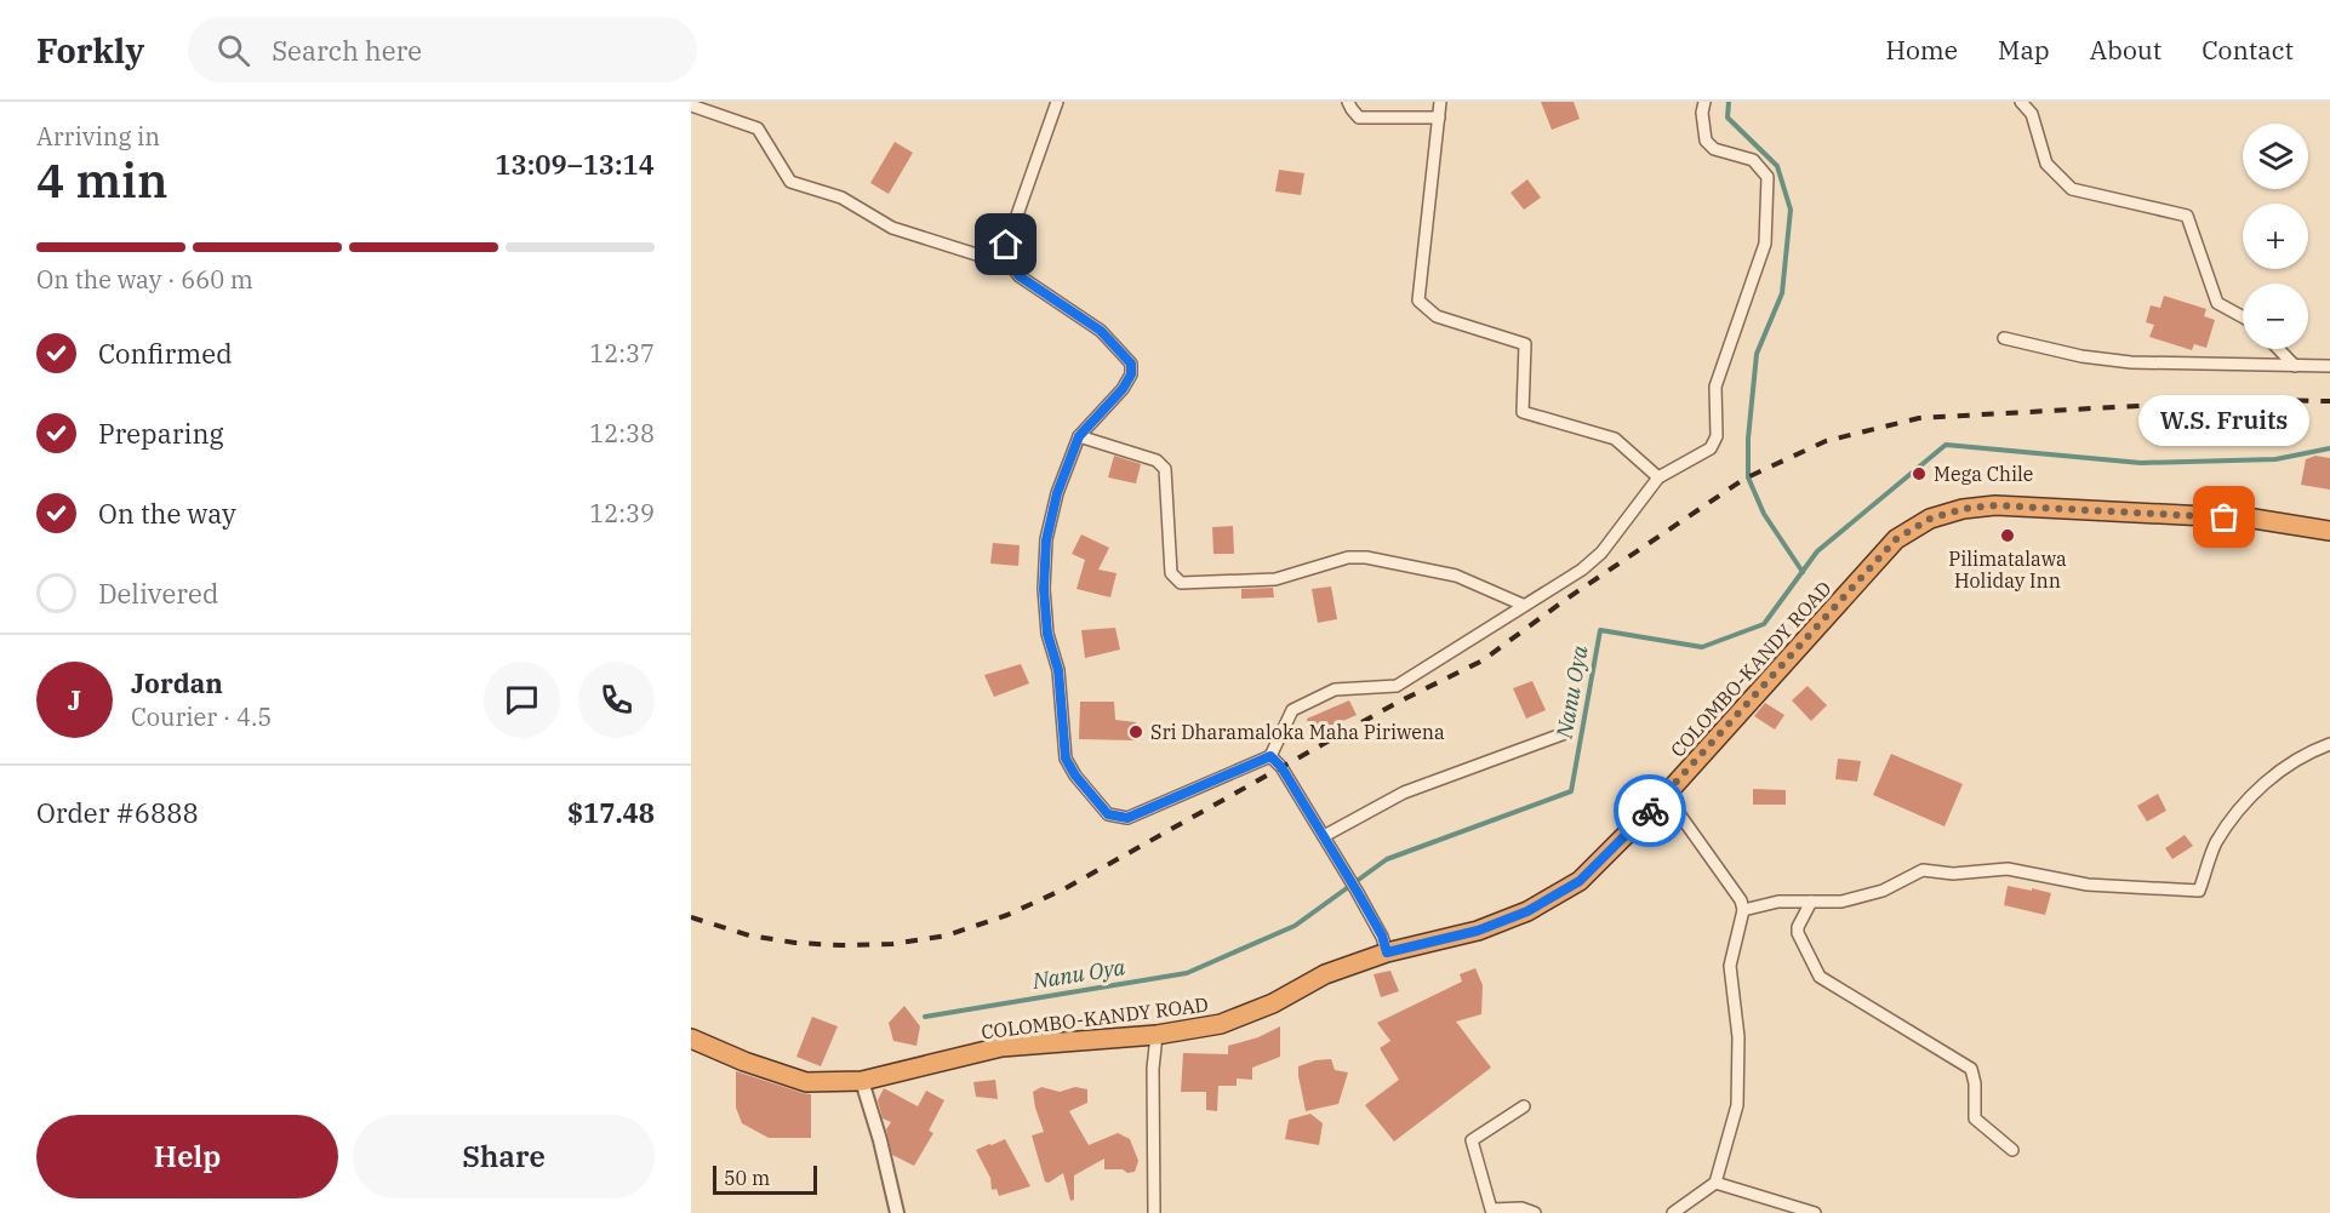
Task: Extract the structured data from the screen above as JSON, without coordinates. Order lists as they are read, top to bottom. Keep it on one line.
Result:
{"streets":{"highway":["COLOMBO-KANDY ROAD"]},"water":["Nanu Oya"],"places":["Mega Chile","W.S. Fruits","Pilimatalawa Holiday Inn","Sri Dharamaloka Maha Piriwena"],"scale_bar":"50 m","page":{"header":"Forkly","search":"Search here","nav":["Home","Map","About","Contact"],"heading":["4 min","Arriving in","13:09–13:14"],"panel":["Jordan","Courier · 4.5","Order #6888","$17.48"],"map_buttons":["+","−"],"bar":"On the way · 660 m","list":[["Confirmed","12:37"],["Preparing","12:38"],["On the way","12:39"],"Delivered"],"bubble":"W.S. Fruits","round":"J","buttons":["Help","Share"],"scale":"50 m"}}
